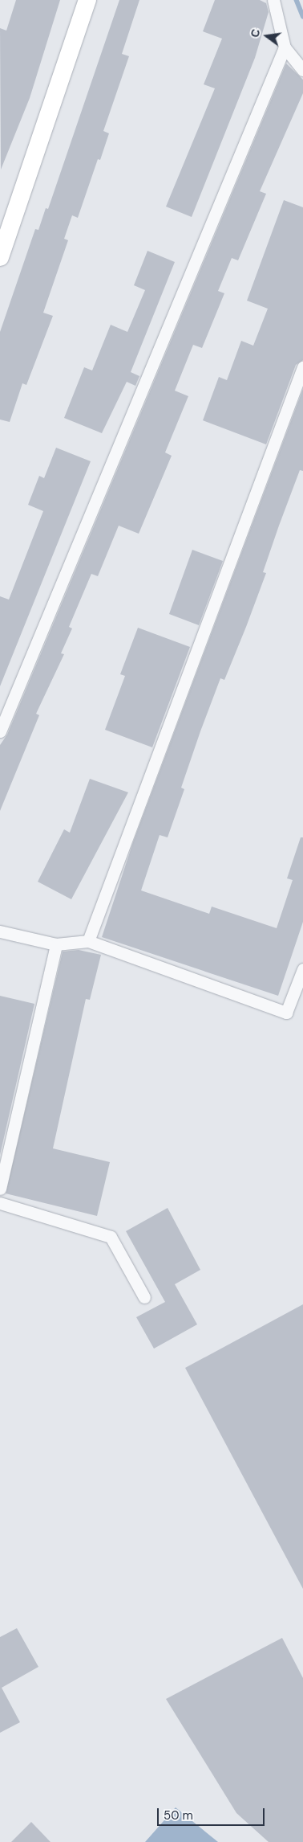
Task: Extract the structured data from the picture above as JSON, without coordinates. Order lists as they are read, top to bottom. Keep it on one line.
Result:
{"scale_bar":"50 m","north":"left"}
